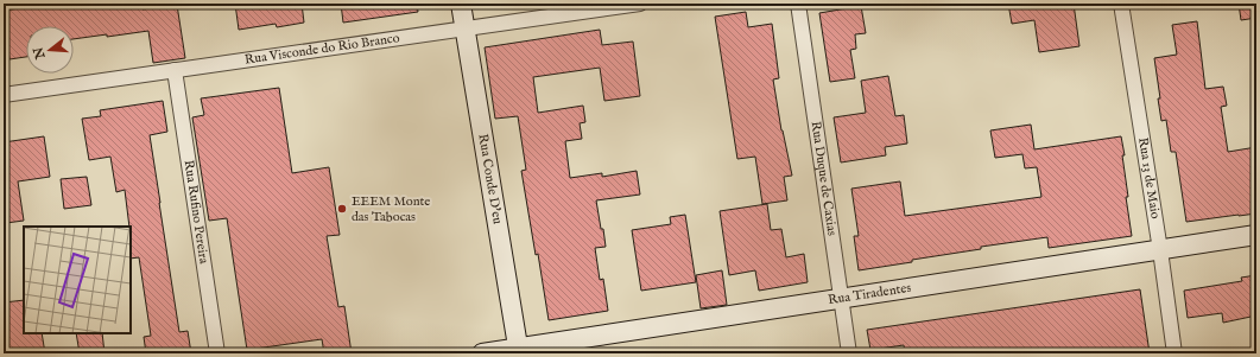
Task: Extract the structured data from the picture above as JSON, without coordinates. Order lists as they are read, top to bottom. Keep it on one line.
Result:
{"streets":{"main road":["Rua Conde D'eu","Rua Tiradentes"],"street":["Rua Visconde do Rio Branco","Rua 13 de Maio","Rua Duque de Caxias","Rua Rufino Pereira"]},"crossings":[["Rua Visconde do Rio Branco","Rua Conde D'eu"],["Rua Visconde do Rio Branco","Rua Rufino Pereira"],["Rua 13 de Maio","Rua Tiradentes"],["Rua Conde D'eu","Rua Tiradentes"],["Rua Duque de Caxias","Rua Tiradentes"]],"places":["EEEM Monte das Tabocas"],"north":"left"}
